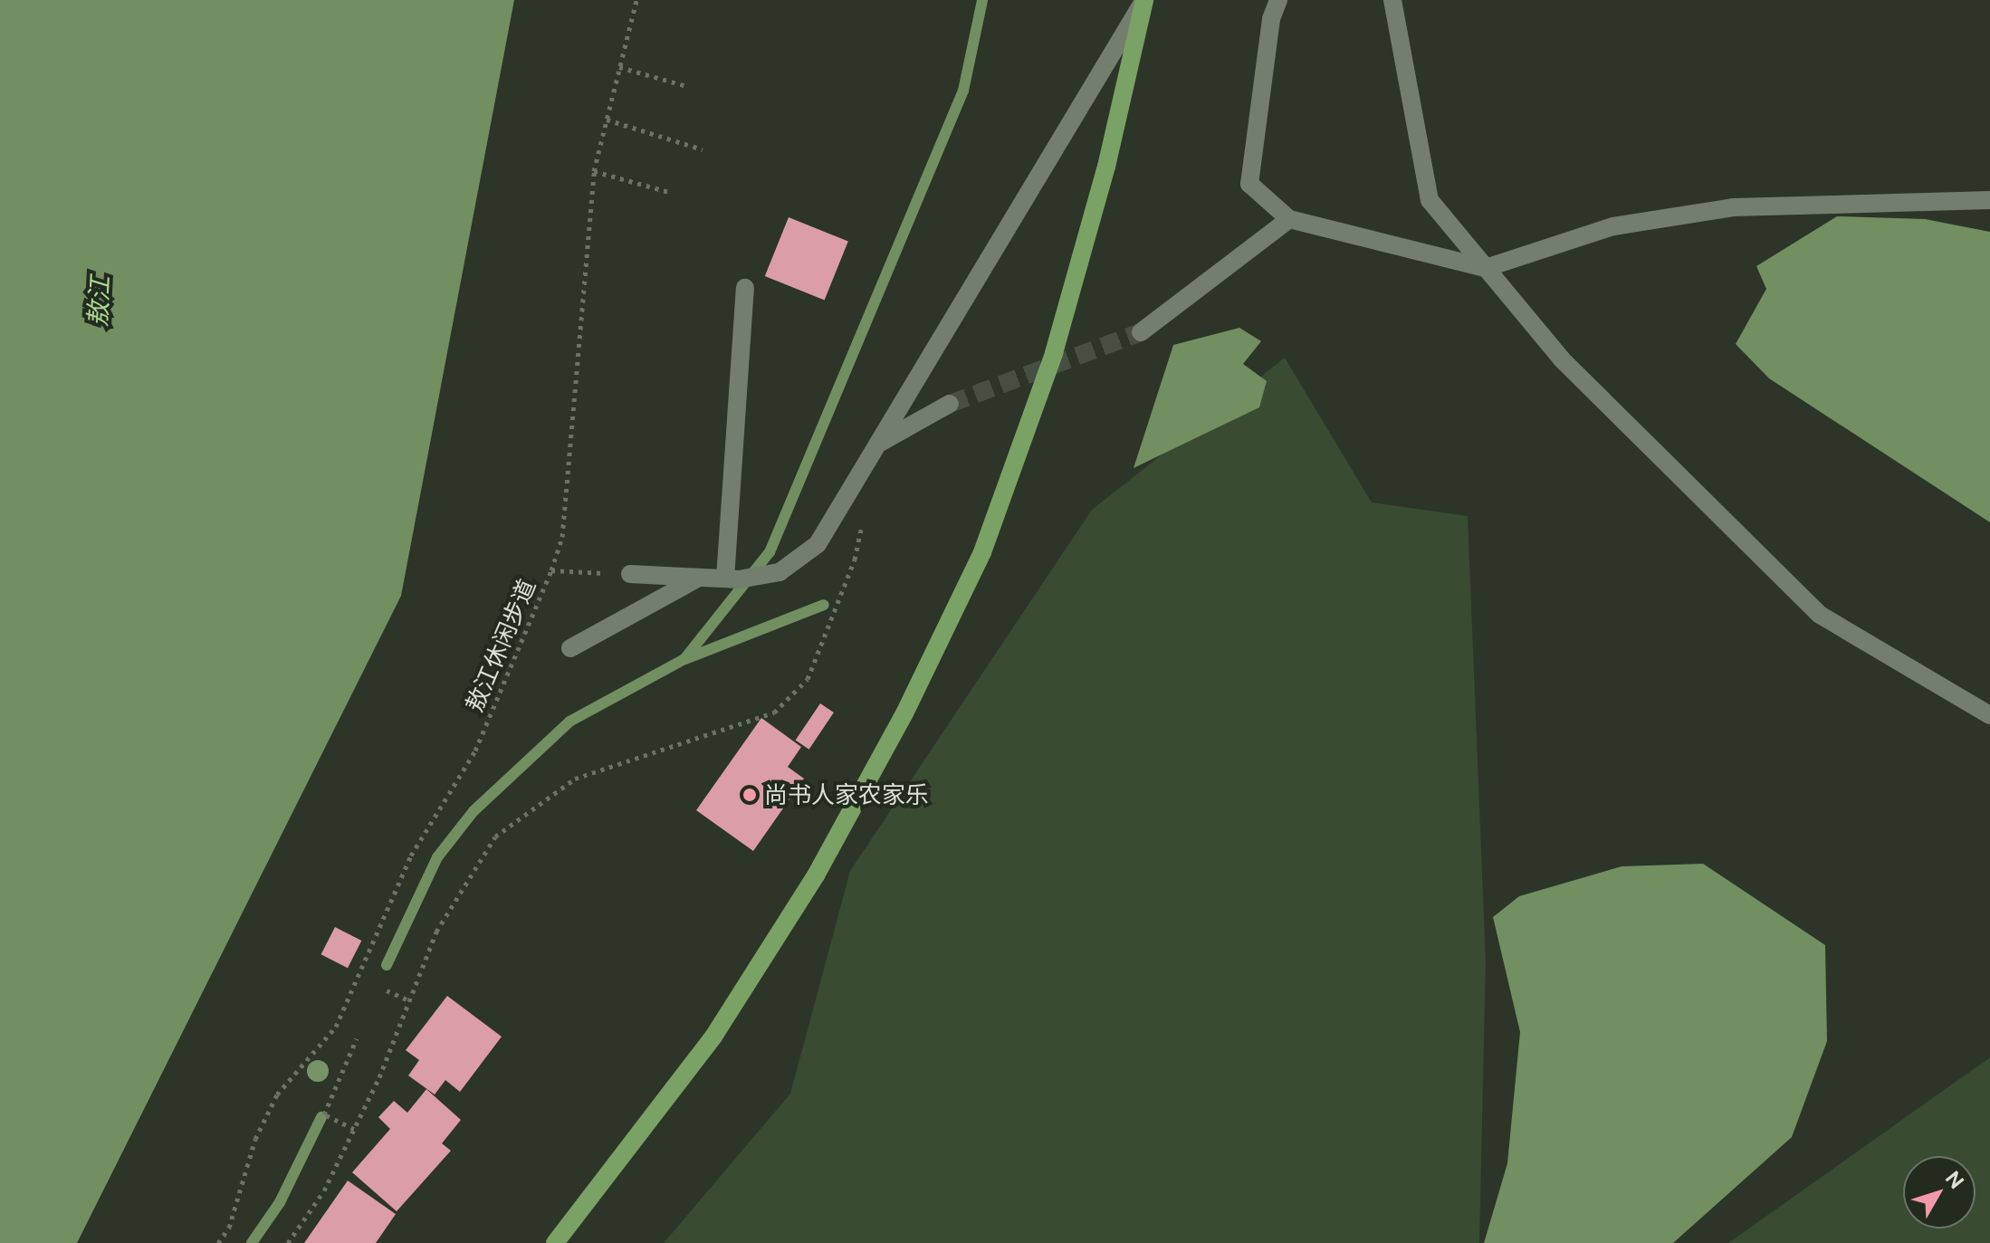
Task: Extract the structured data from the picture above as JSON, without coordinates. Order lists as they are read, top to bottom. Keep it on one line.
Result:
{"streets":{"path":["敖江休闲步道"]},"water":["敖江"],"places":["尚书人家农家乐"],"north":"top right"}
